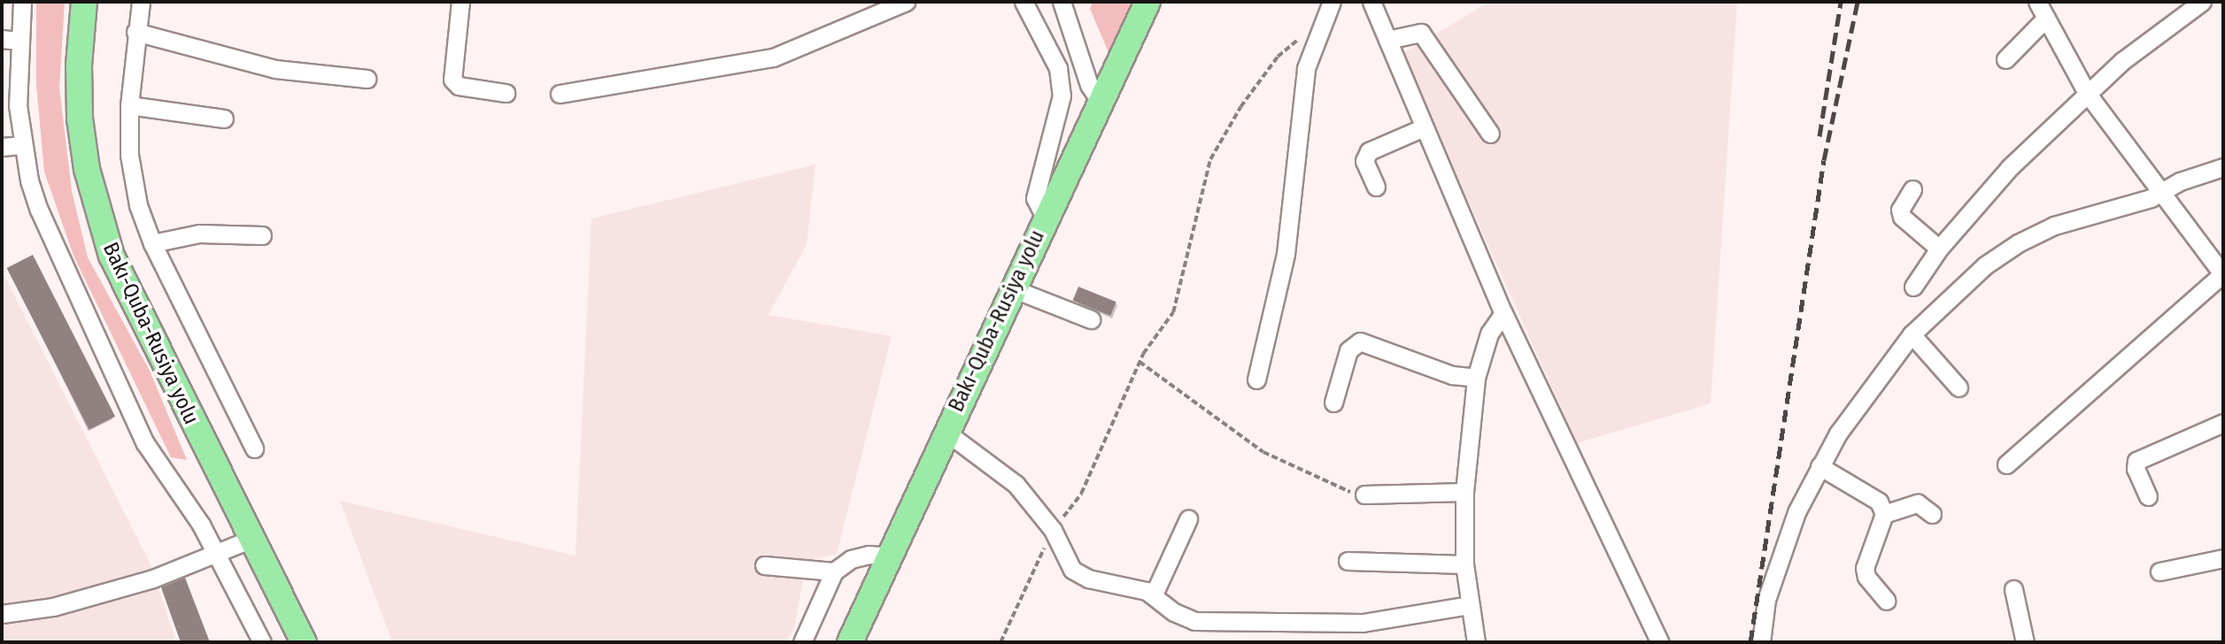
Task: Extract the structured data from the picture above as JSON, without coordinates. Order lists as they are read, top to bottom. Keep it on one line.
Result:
{"streets":{"highway":["Bakı-Quba-Rusiya yolu"]}}
